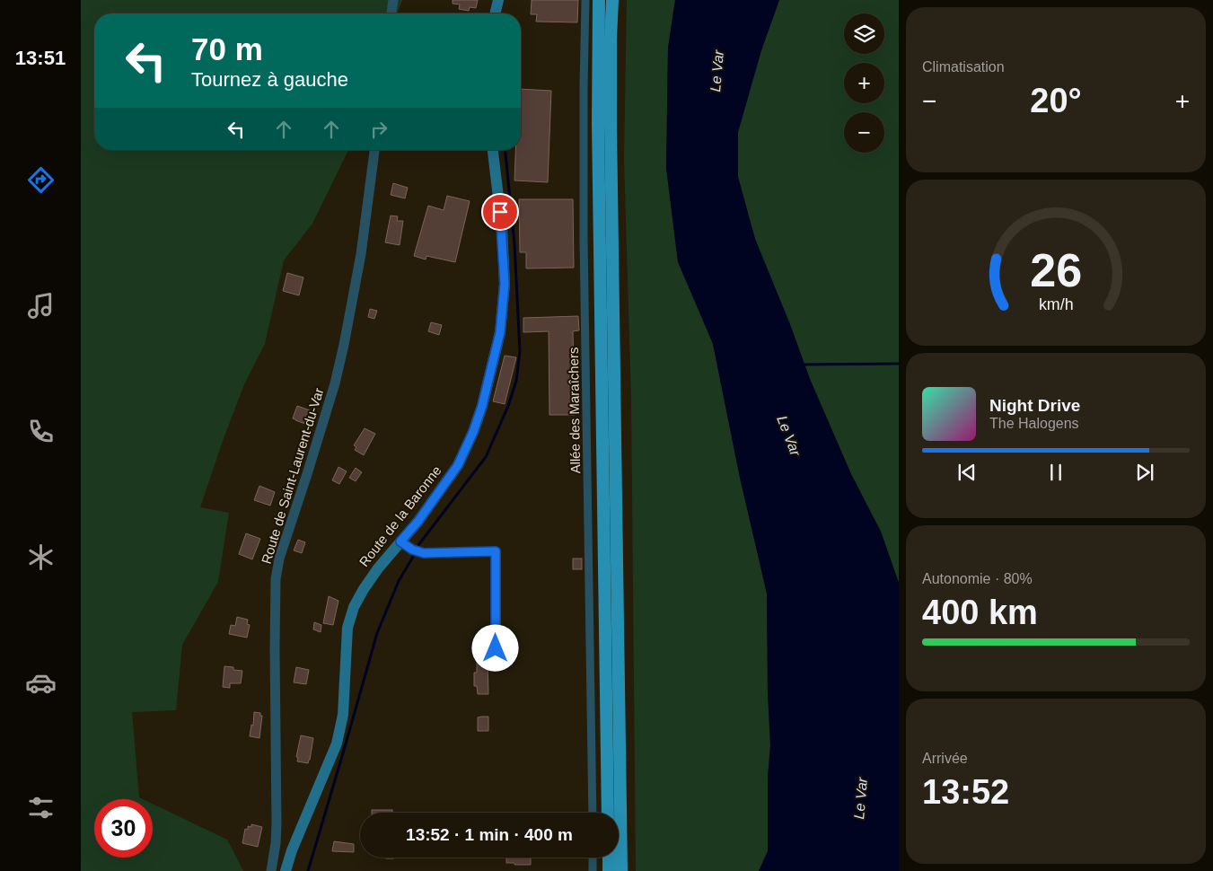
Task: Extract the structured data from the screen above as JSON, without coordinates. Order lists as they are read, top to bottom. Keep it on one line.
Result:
{"streets":{"main road":["Route de la Baronne"],"street":["Allée des Maraîchers","Route de Saint-Laurent-du-Var"]},"water":["Le Var"],"page":{"tabs":"13:51","tile":["Climatisation",["Autonomie · 80%","400 km"],["Arrivée","13:52"]],"map_buttons":["+","−"],"turn":["70 m","Tournez à gauche"],"heat":["−","20°","+"],"song":["Night Drive","The Halogens"],"limit":"30","trip":"13:52 · 1 min · 400 m","gauge":["26","km/h"]}}
